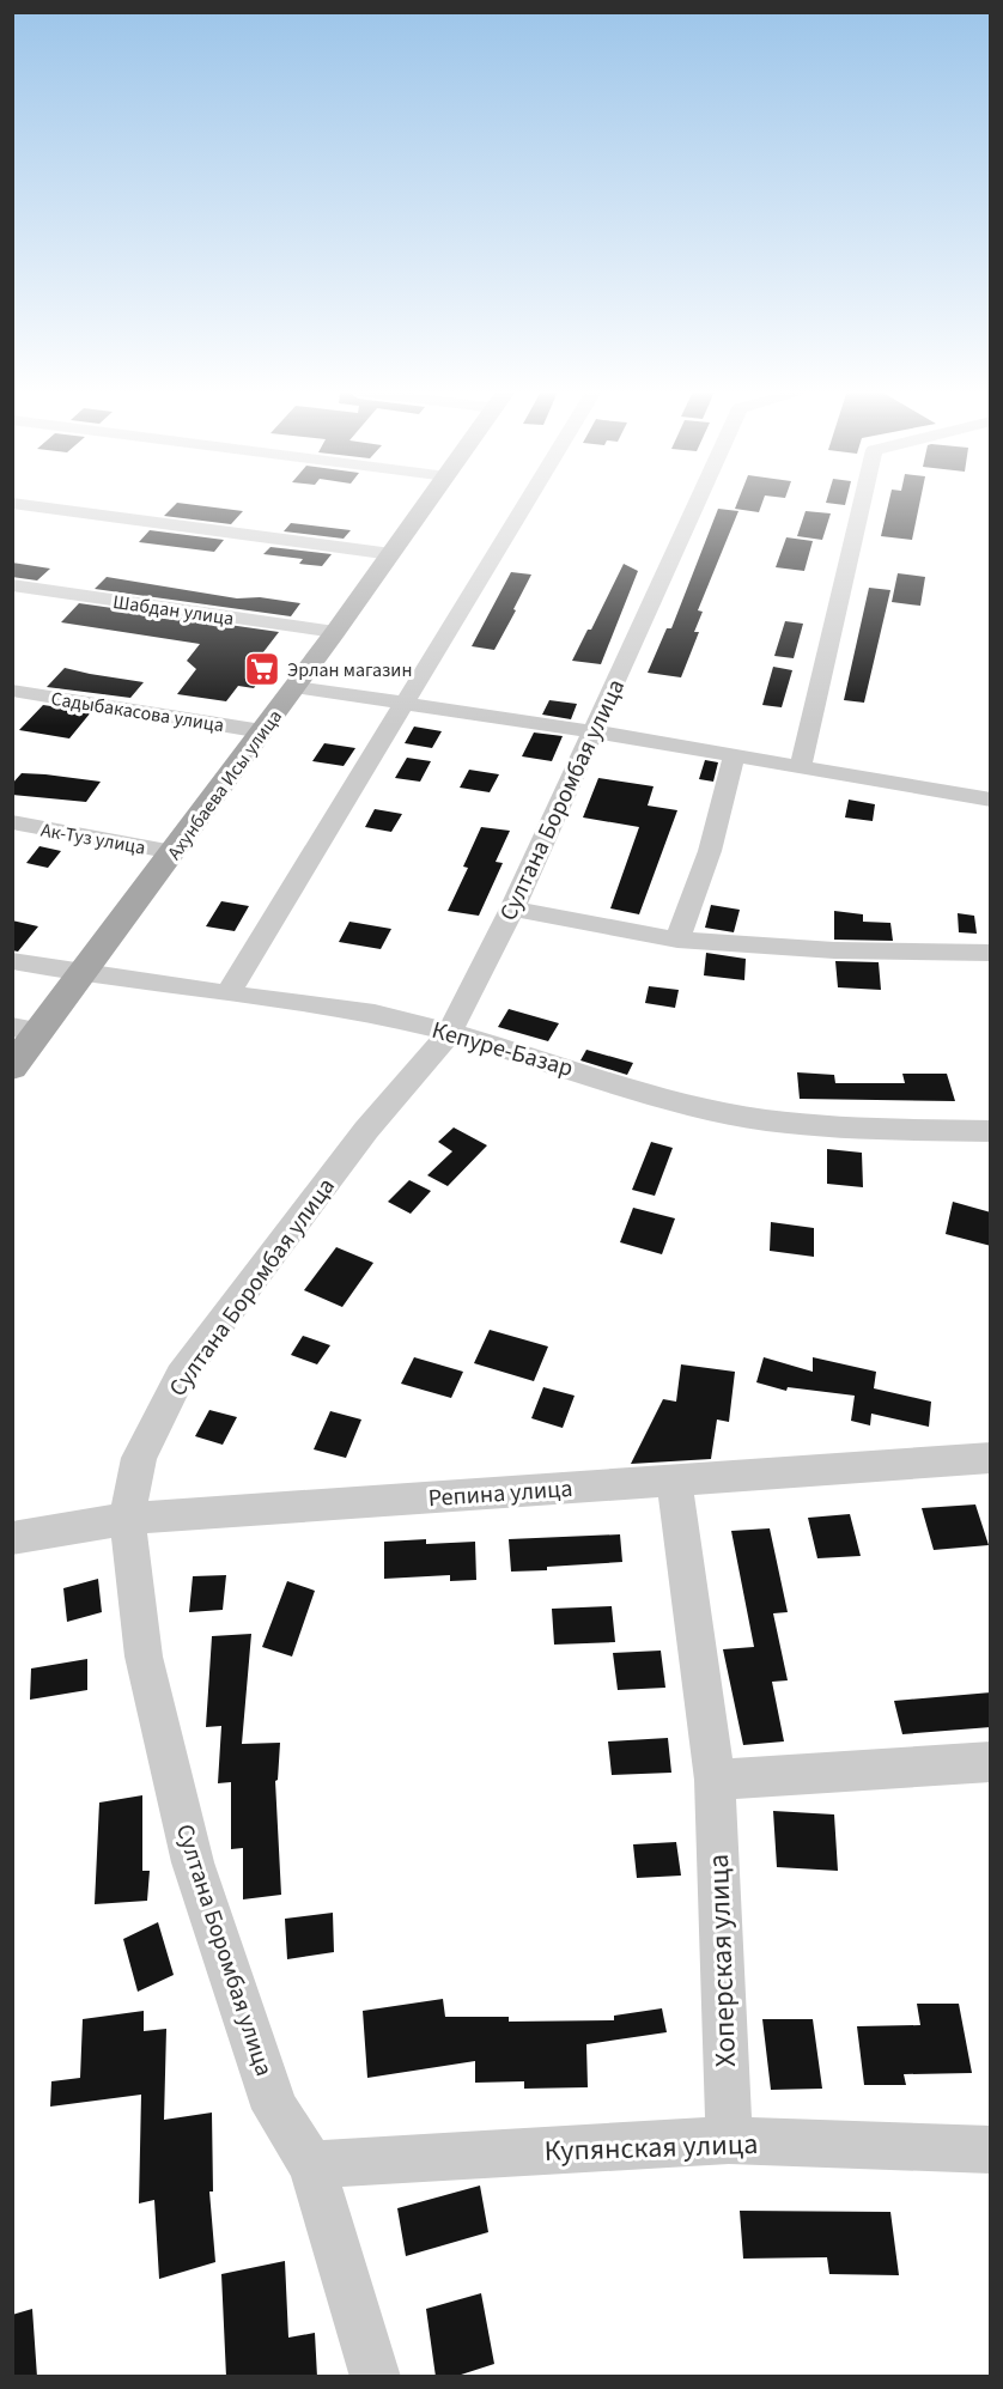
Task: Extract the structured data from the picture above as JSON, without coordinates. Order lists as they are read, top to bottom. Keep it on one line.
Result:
{"streets":{"main road":["Ахунбаева Исы улица"],"street":["Шабдан улица","Садыбакасова улица","Султана Боромбая улица","Ак-Туз улица","Кепуре-Базар","Репина улица","Хоперская улица","Купянская улица"]},"crossings":[["Шабдан улица","Ахунбаева Исы улица"],["Садыбакасова улица","Ахунбаева Исы улица"],["Ахунбаева Исы улица","Ак-Туз улица"],["Ахунбаева Исы улица","Кепуре-Базар"],["Султана Боромбая улица","Кепуре-Базар"],["Султана Боромбая улица","Репина улица"],["Султана Боромбая улица","Купянская улица"],["Репина улица","Хоперская улица"],["Хоперская улица","Купянская улица"]],"places":{"supermarket":["Эрлан магазин"]}}
